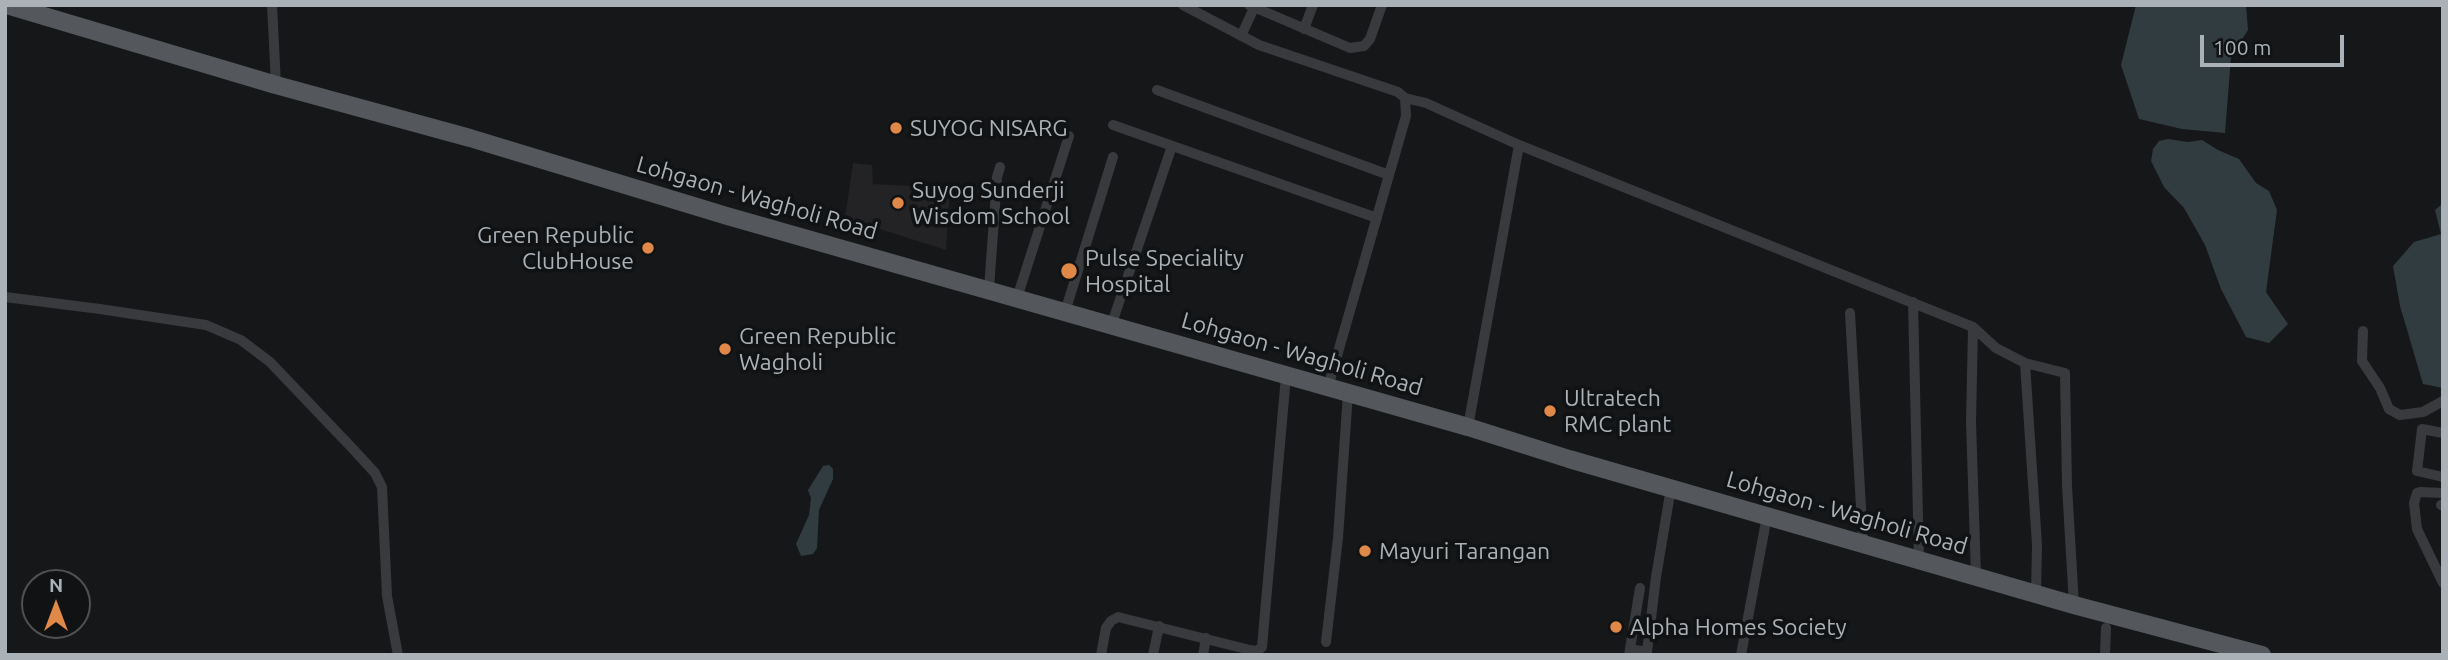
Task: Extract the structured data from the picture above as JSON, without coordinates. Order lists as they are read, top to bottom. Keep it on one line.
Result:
{"streets":{"main road":["Lohgaon - Wagholi Road"]},"places":["SUYOG NISARG","Suyog Sunderji Wisdom School","Green Republic ClubHouse","Pulse Speciality Hospital","Green Republic Wagholi","Ultratech RMC plant","Mayuri Tarangan","Alpha Homes Society"],"scale_bar":"100 m","north":"top"}
